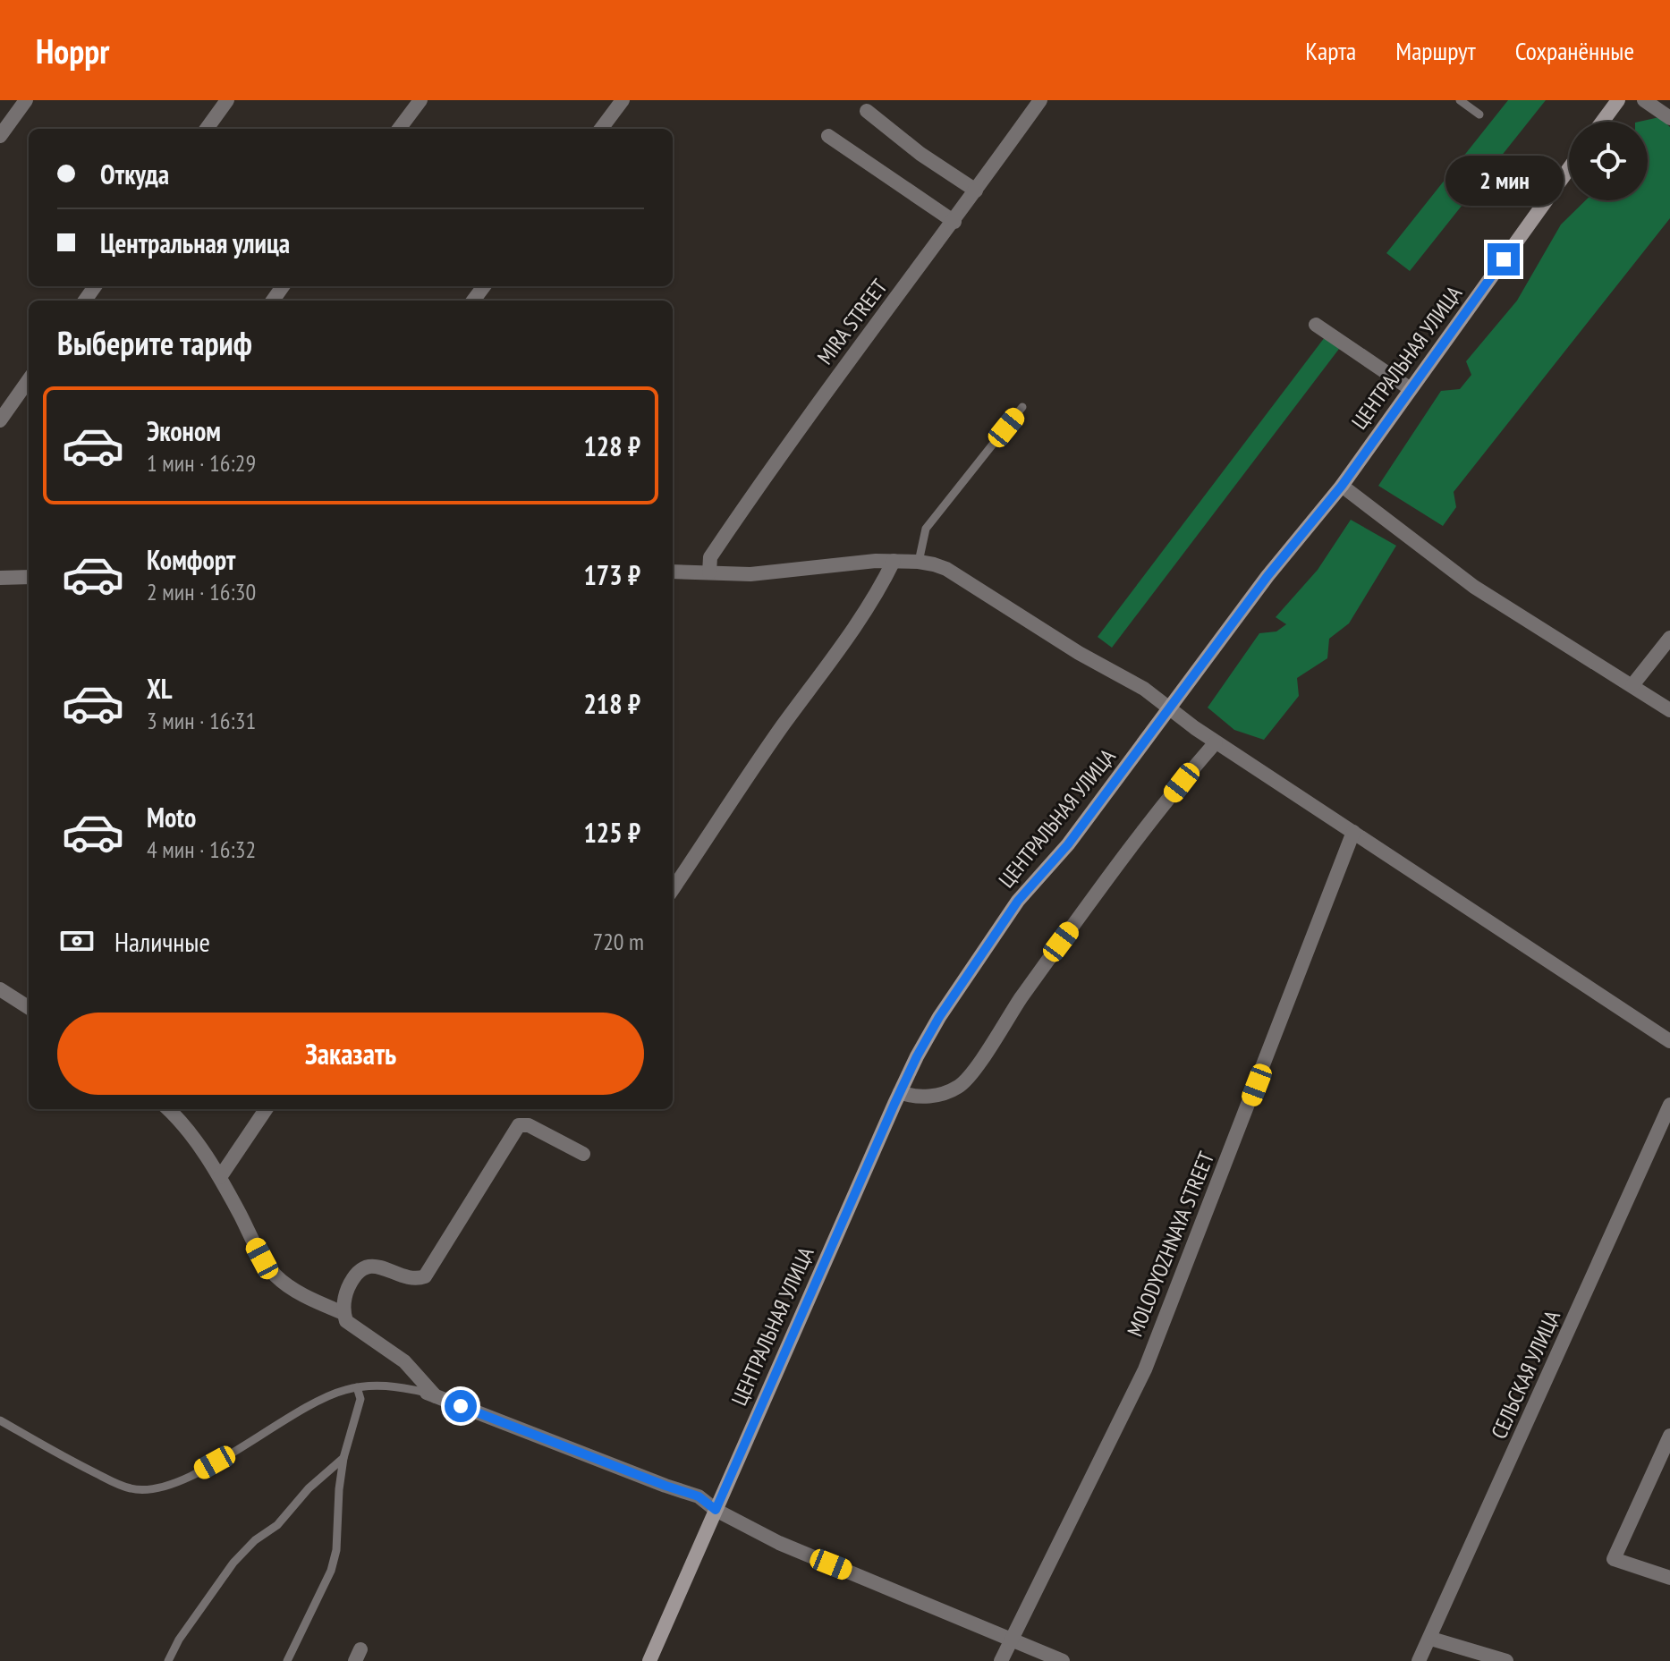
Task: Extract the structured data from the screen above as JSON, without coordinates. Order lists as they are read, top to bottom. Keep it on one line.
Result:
{"streets":{"street":["MIRA STREET","ЦЕНТРАЛЬНАЯ УЛИЦА","MOLODYOZHNAYA STREET","СЕЛЬСКАЯ УЛИЦА"]},"page":{"header":"Hoppr","nav":["Карта","Маршрут","Сохранённые"],"banner":["Откуда","Центральная улица"],"bubble":"2 мин","heading":"Выберите тариф","list":[{"name":"Эконом","note":"1 мин · 16:29","value":"128 ₽"},{"name":"Комфорт","note":"2 мин · 16:30","value":"173 ₽"},{"name":"XL","note":"3 мин · 16:31","value":"218 ₽"},{"name":"Moto","note":"4 мин · 16:32","value":"125 ₽"}],"pay":["Наличные","720 m"],"buttons":"Заказать"}}
